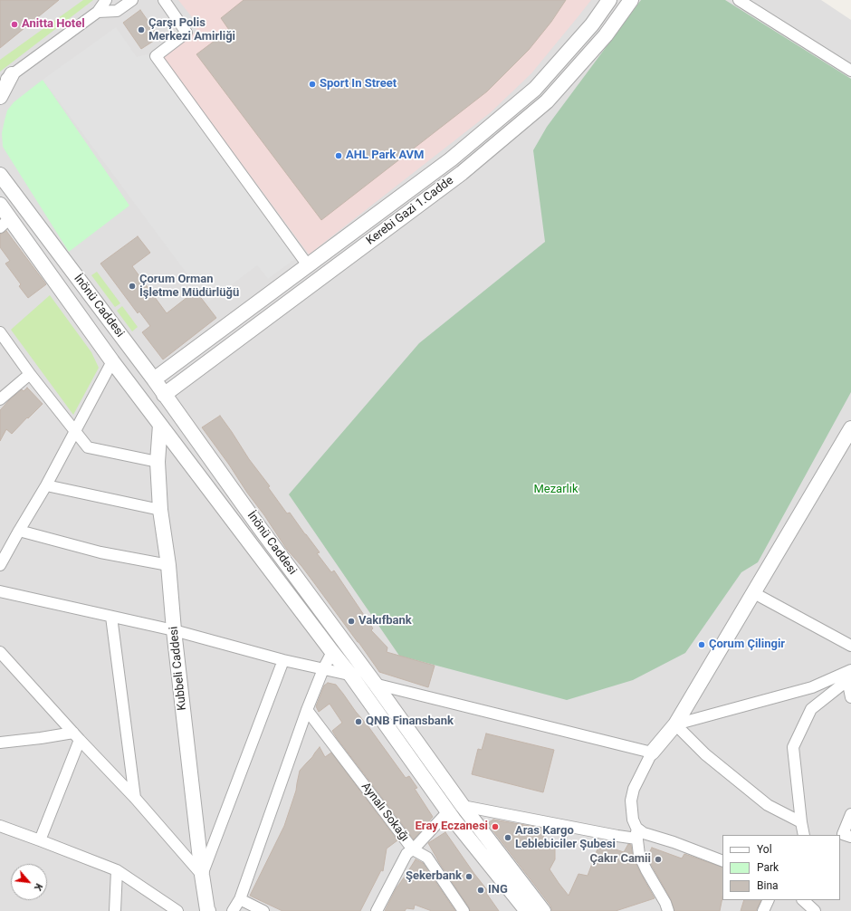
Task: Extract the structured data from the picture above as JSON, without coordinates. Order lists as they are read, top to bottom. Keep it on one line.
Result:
{"streets":{"street":["Kerebi Gazi 1.Cadde","İnönü Caddesi","Kubbeli Caddesi","Aynalı Sokağı"]},"crossings":[["Kerebi Gazi 1.Cadde","İnönü Caddesi"],["İnönü Caddesi","Kubbeli Caddesi"]],"parks":["Mezarlık"],"places":["Anitta Hotel","Çarşı Polis Merkezi Amirliği","Sport In Street","AHL Park AVM","Çorum Orman İşletme Müdürlüğü","Vakıfbank","Çorum Çilingir","QNB Finansbank","Eray Eczanesi","Aras Kargo Leblebiciler Şubesi","Çakır Camii","Şekerbank","ING"],"legend":["Yol","Park","Bina"],"north":"bottom right"}
